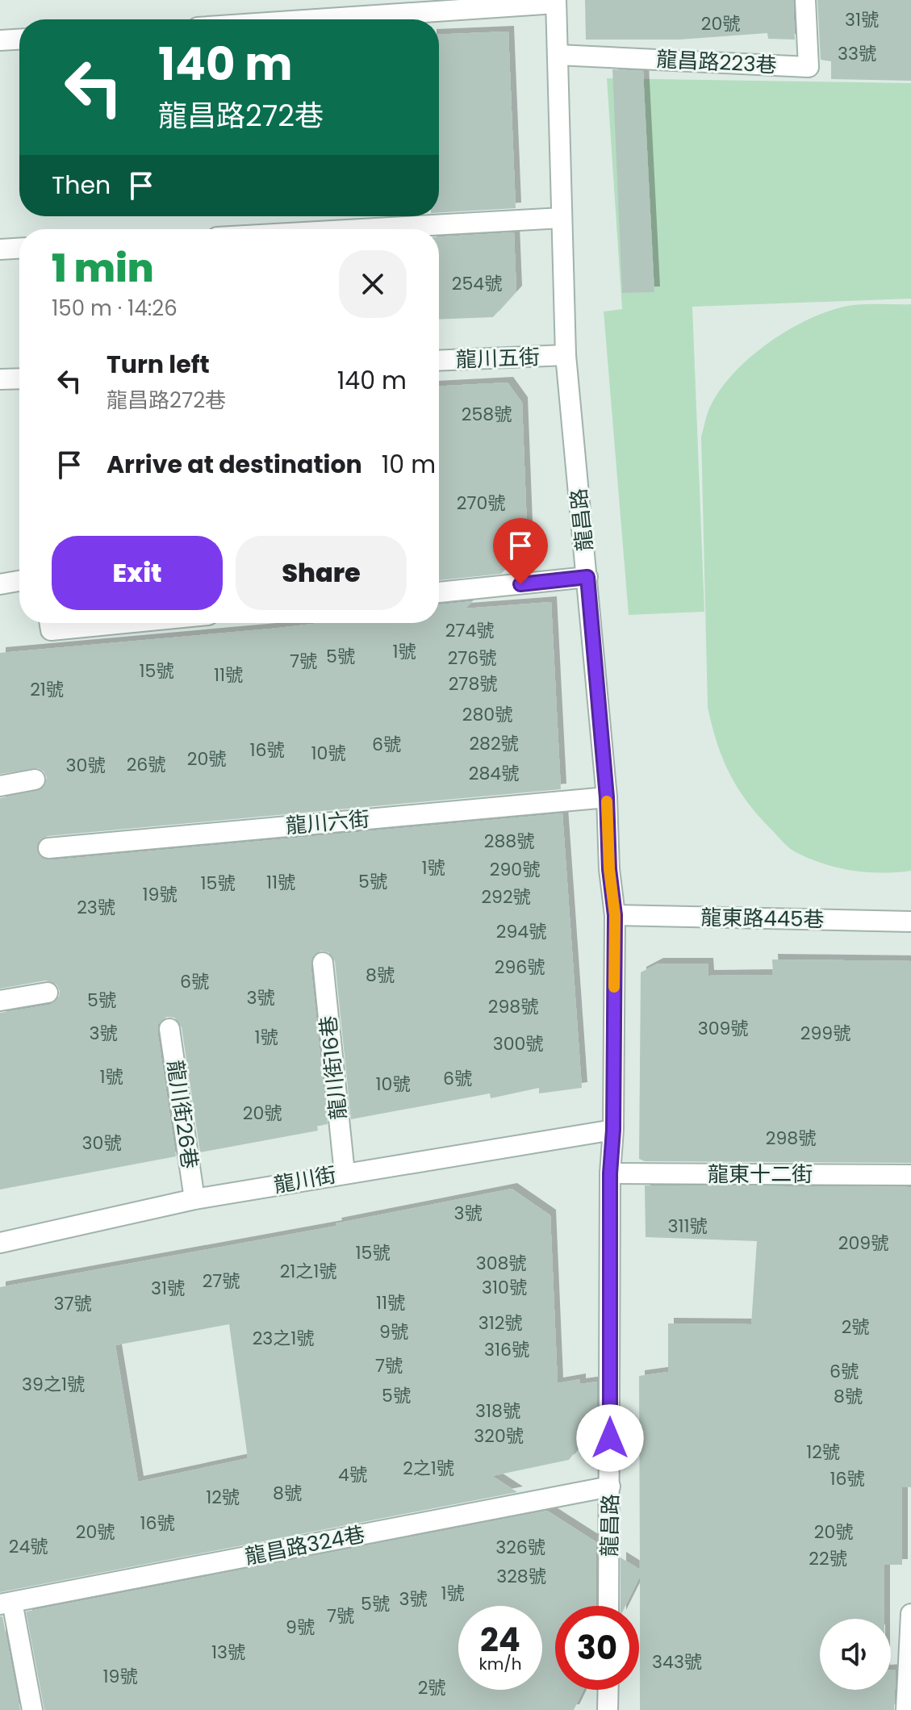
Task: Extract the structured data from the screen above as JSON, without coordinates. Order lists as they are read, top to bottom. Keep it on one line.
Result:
{"streets":{"street":["龍昌路223巷","龍川五街","龍昌路","龍川六街","龍東路445巷","龍川街16巷","龍川街26巷","龍東十二街","龍川街","龍昌路324巷"]},"crossings":[["龍昌路223巷","龍昌路"],["龍川五街","龍昌路"],["龍昌路","龍川六街"],["龍昌路","龍東路445巷"],["龍昌路","龍東十二街"],["龍昌路","龍川街"],["龍昌路","龍昌路324巷"],["龍川街16巷","龍川街"],["龍川街26巷","龍川街"]],"house_numbers":["31號","20號","33號","254號","258號","270號","274號","1號","5號","276號","7號","15號","11號","278號","21號","280號","282號","6號","16號","10號","20號","26號","30號","284號","288號","1號","290號","5號","11號","15號","19號","292號","23號","294號","296號","8號","6號","3號","5號","298號","309號","3號","299號","1號","300號","1號","6號","10號","20號","298號","30號","3號","311號","209號","15號","308號","21之1號","27號","310號","31號","11號","37號","312號","2號","9號","23之1號","316號","7號","6號","39之1號","5號","8號","318號","320號","12號","2之1號","4號","16號","8號","12號","16號","20號","20號","24號","326號","22號","328號","1號","3號","5號","7號","9號","13號","343號","19號","2號"],"page":{"turn":["140 m","龍昌路272巷"],"then":"Then","heading":["1 min","150 m · 14:26"],"list":[{"name":"Turn left","note":"龍昌路272巷","value":"140 m"},{"name":"Arrive at destination","value":"10 m"}],"buttons":["Exit","Share"],"speed":"24 km/h","limit":"30"}}
